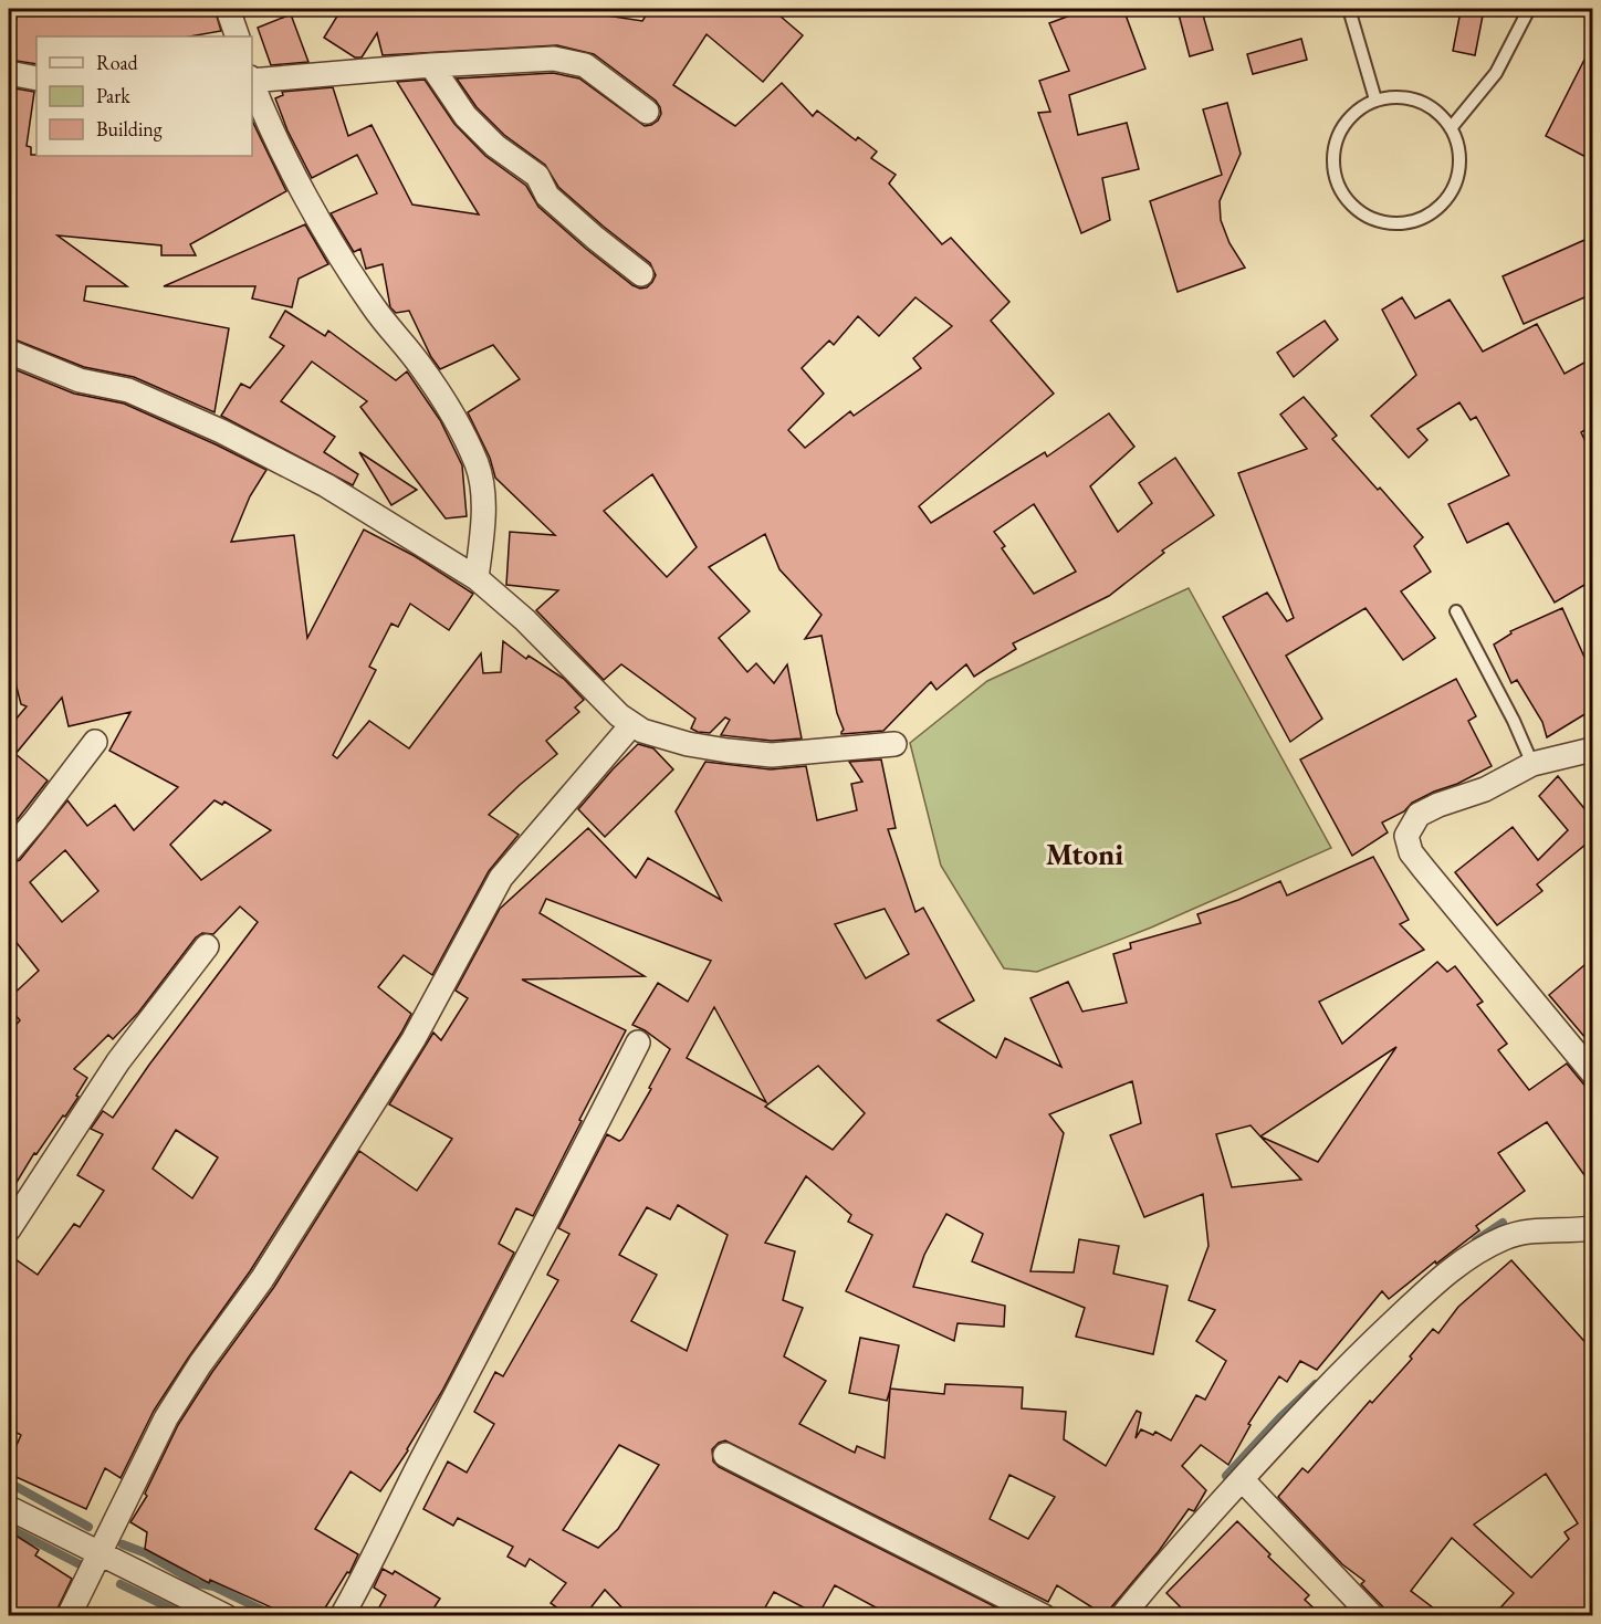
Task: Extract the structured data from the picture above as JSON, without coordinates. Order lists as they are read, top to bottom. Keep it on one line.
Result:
{"districts":["Mtoni"],"legend":["Road","Park","Building"]}
